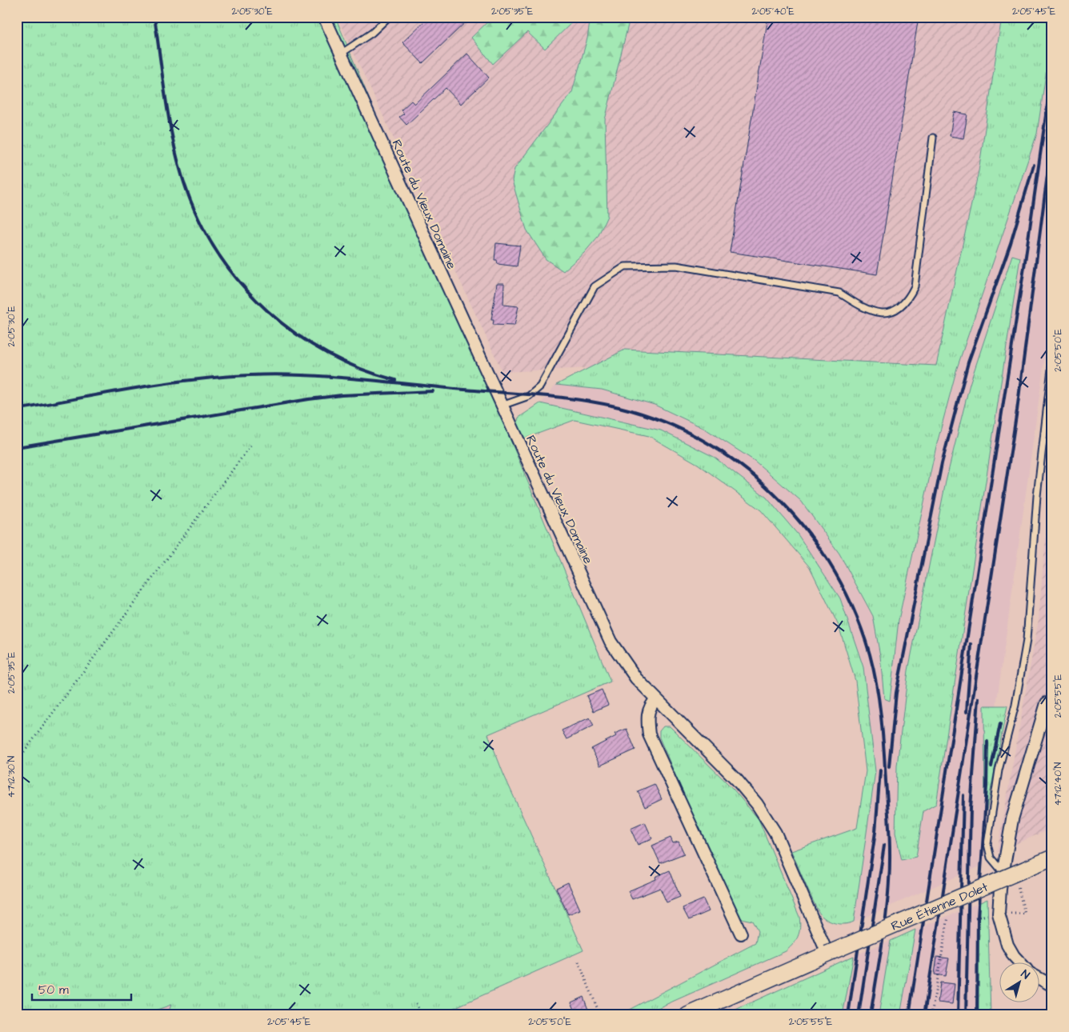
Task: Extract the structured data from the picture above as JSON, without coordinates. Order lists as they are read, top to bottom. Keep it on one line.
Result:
{"streets":{"main road":["Rue Étienne Dolet"],"street":["Route du Vieux Domaine"]},"crossings":[["Route du Vieux Domaine","Rue Étienne Dolet"]],"scale_bar":"50 m","north":"top right","coordinates":["2°05'30\"E","2°05'35\"E","2°05'40\"E","2°05'45\"E","2°05'50\"E","2°05'55\"E","47°12'30\"N","47°12'40\"N"]}
